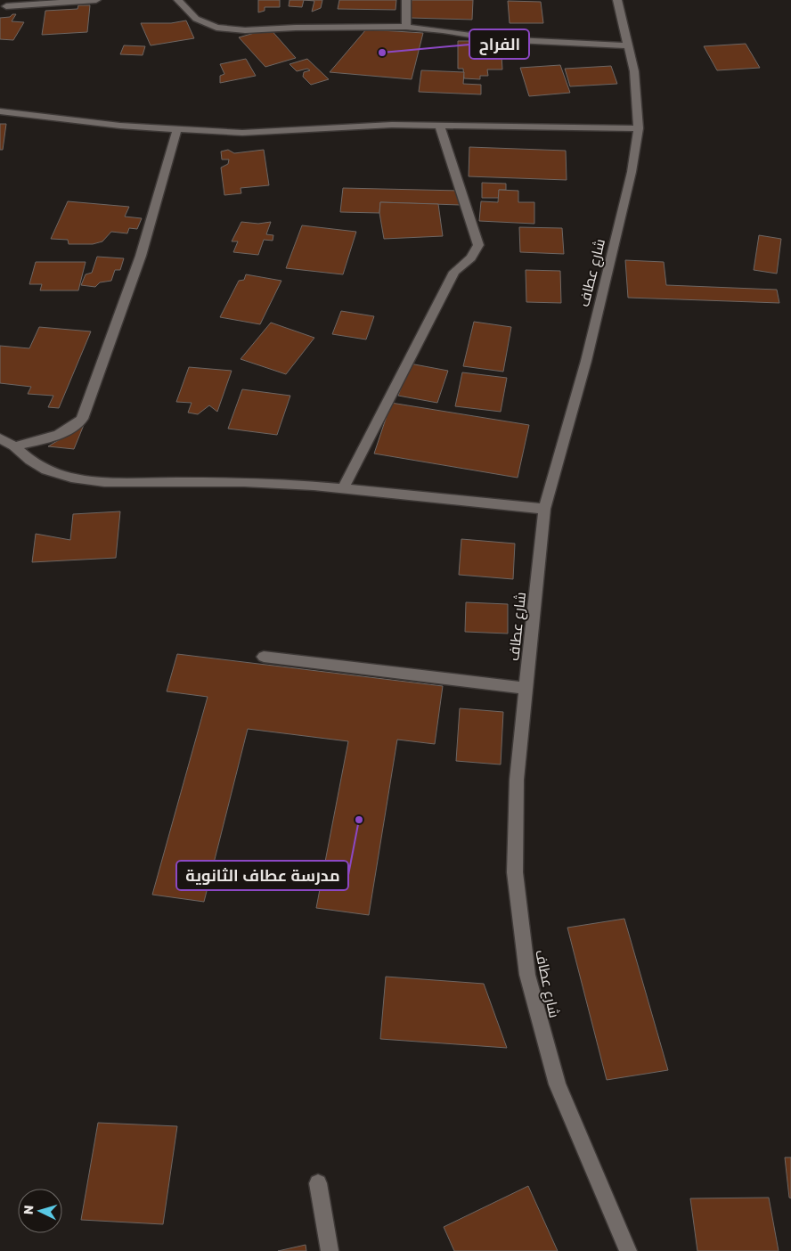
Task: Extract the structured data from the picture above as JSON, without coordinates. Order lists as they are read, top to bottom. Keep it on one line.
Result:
{"streets":{"street":["شارع عطاف"]},"places":["الفراح","مدرسة عطاف الثانوية"],"north":"left"}
